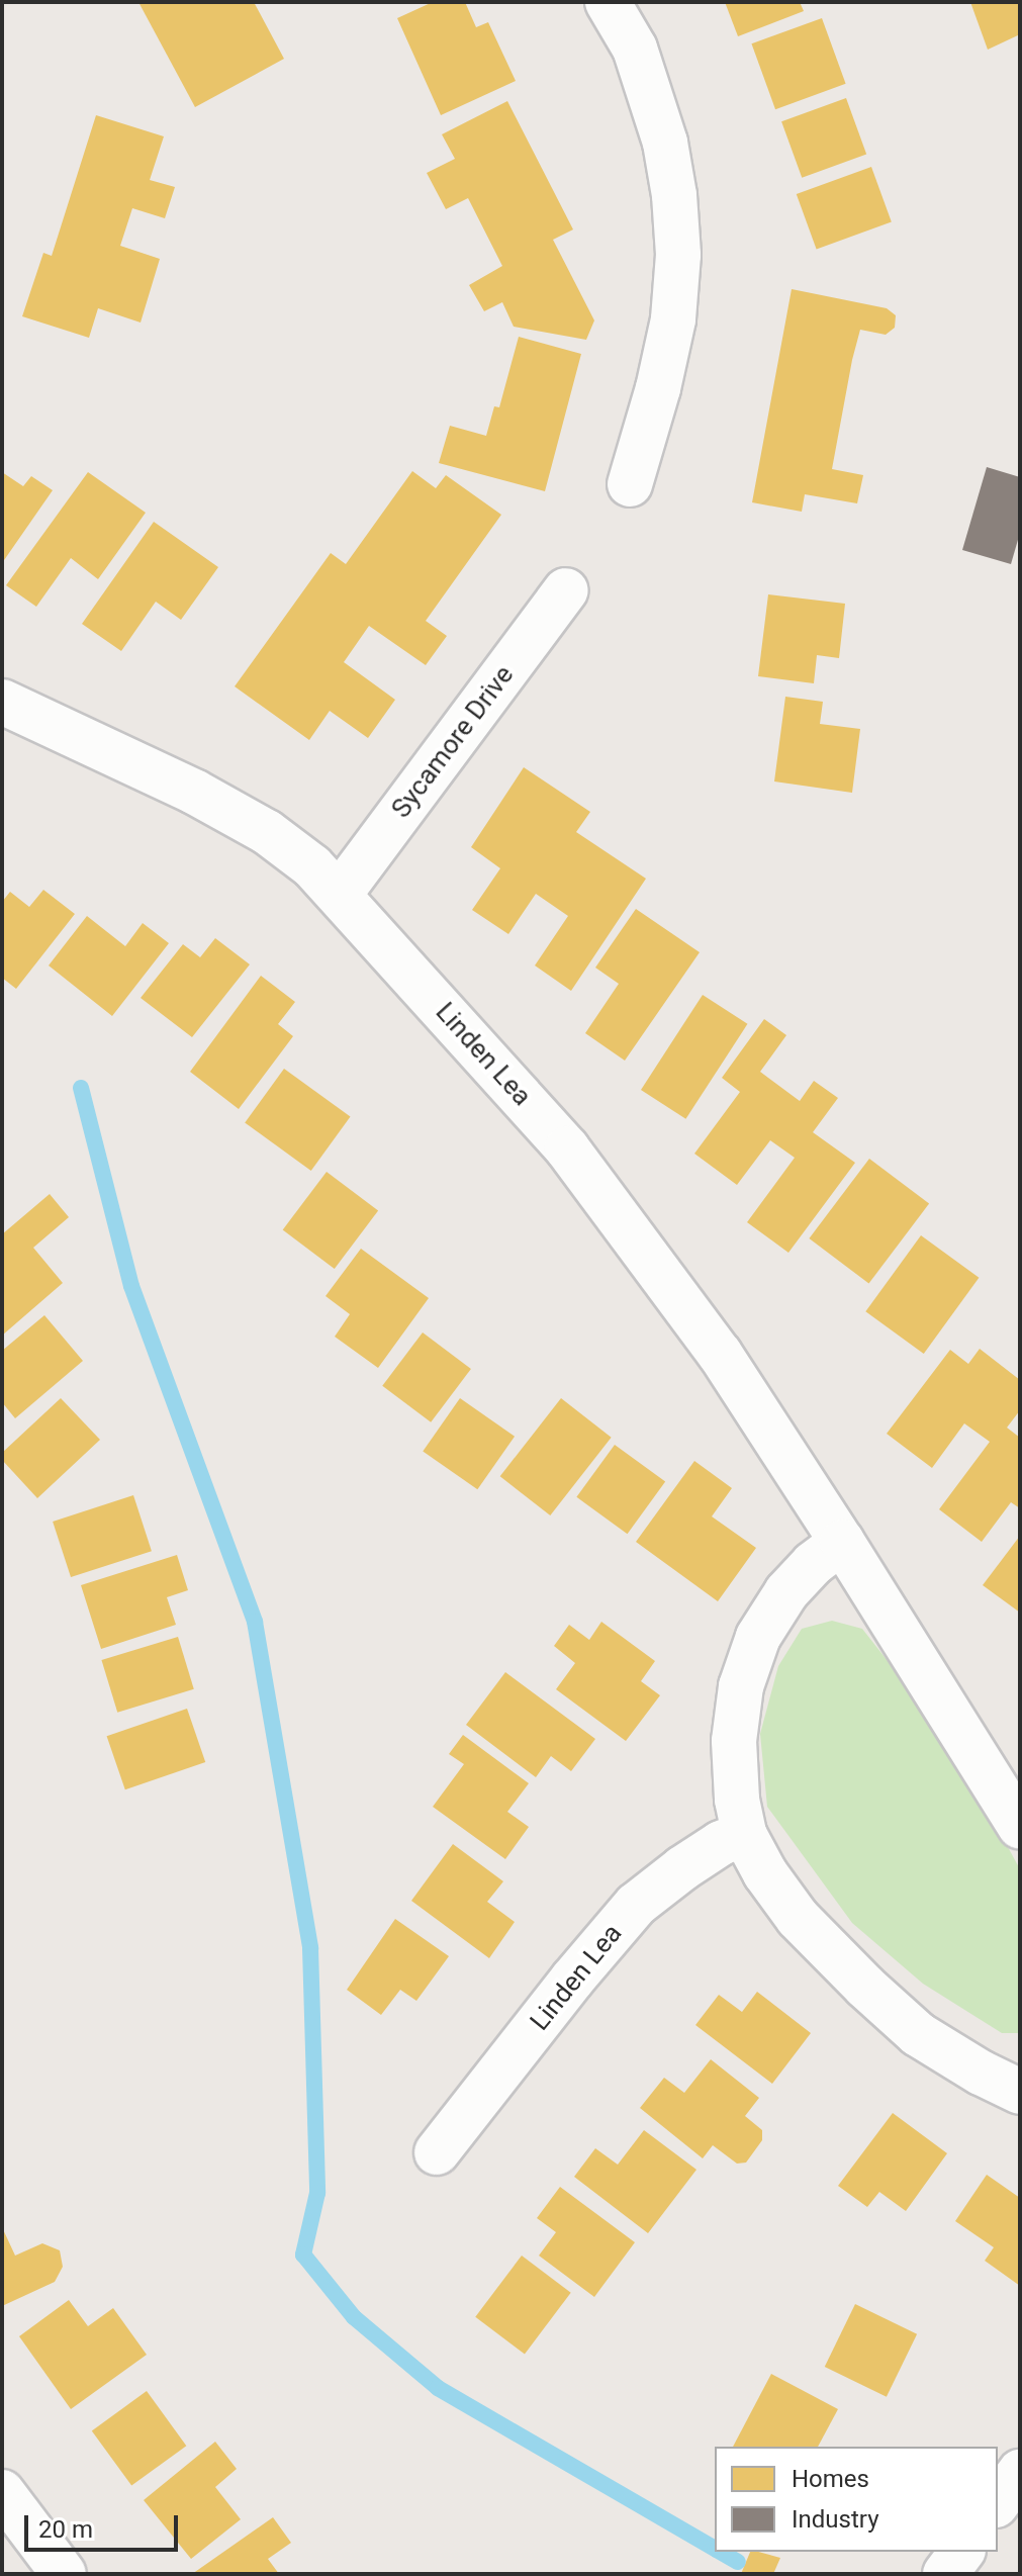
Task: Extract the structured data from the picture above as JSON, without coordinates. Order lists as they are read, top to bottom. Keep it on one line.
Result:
{"streets":{"street":["Sycamore Drive","Linden Lea"]},"crossings":[["Sycamore Drive","Linden Lea"]],"legend":["Homes","Industry"],"scale_bar":"20 m"}
